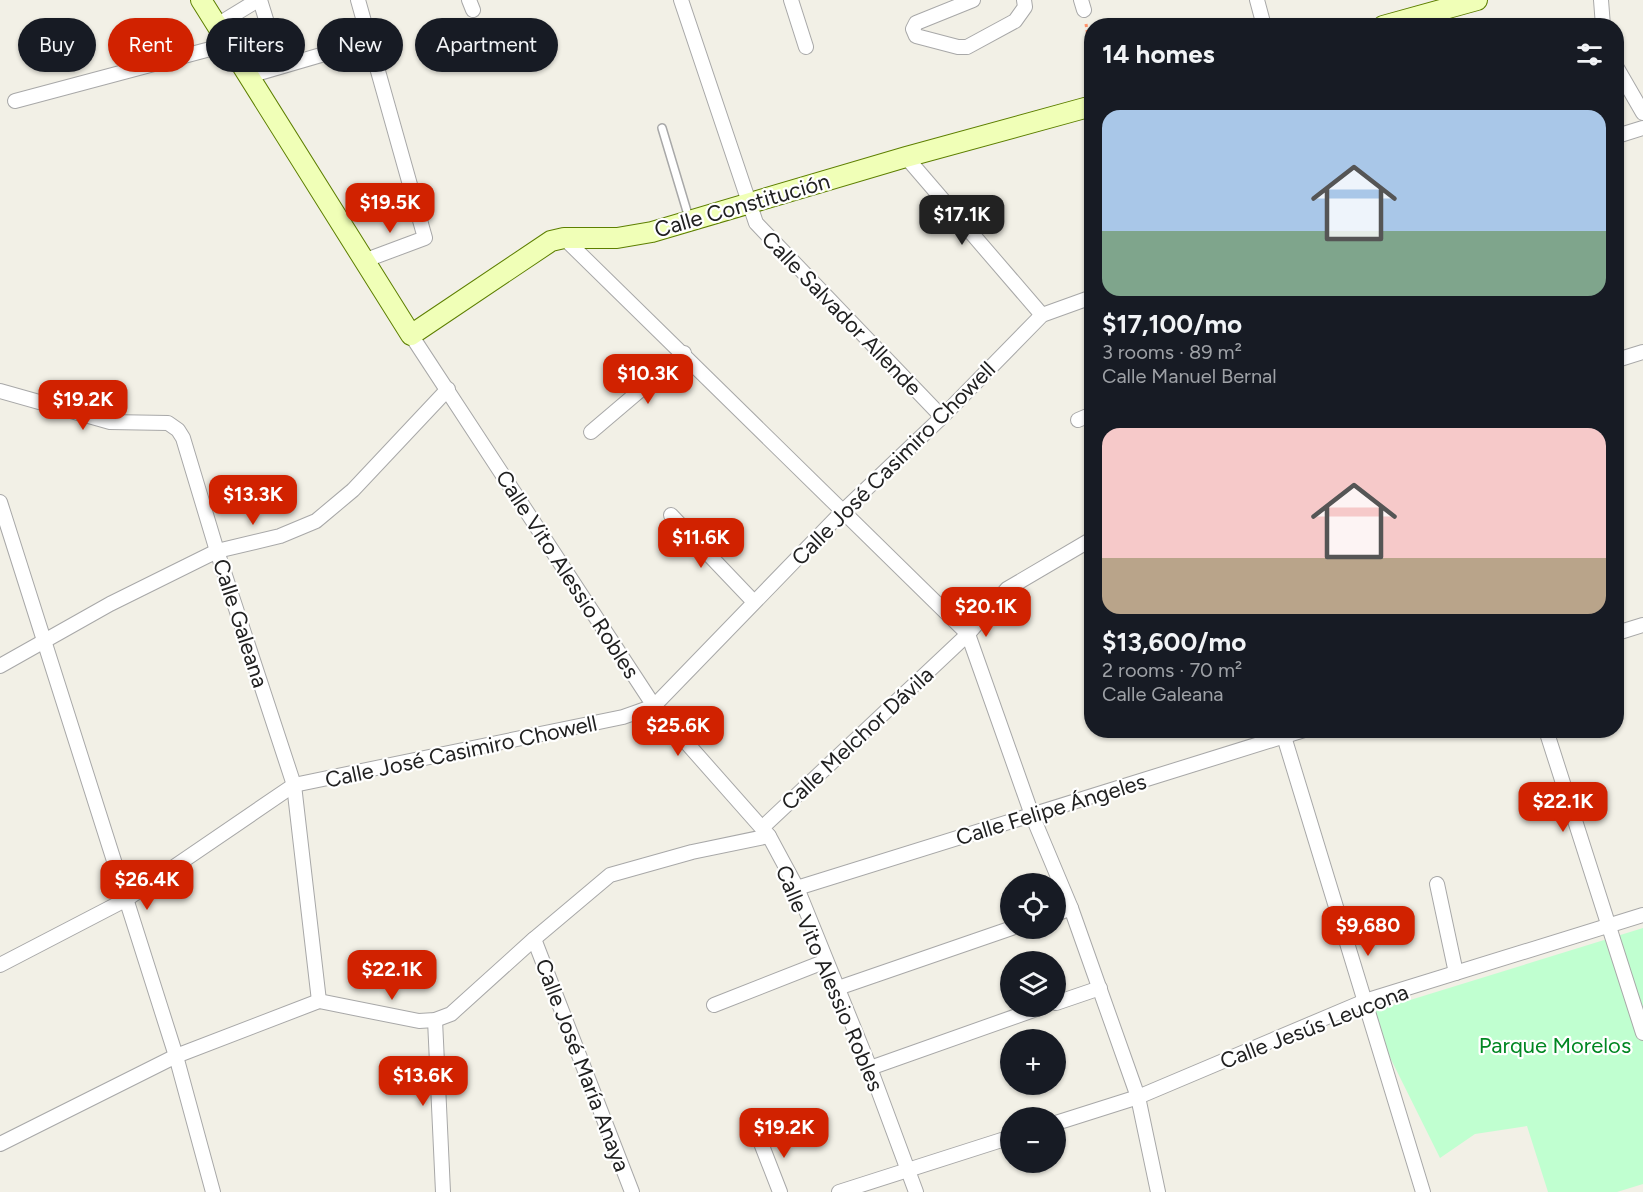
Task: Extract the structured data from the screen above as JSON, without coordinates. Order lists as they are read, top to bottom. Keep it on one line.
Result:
{"streets":{"street":["Calle Constitución","Calle Salvador Allende","Calle José Casimiro Chowell","Calle Vito Alessio Robles","Calle Galeana","Calle Melchor Dávila","Calle Felipe Ángeles","Calle Jesús Leucona","Calle José María Anaya"]},"crossings":[["Calle Constitución","Calle Salvador Allende"],["Calle Constitución","Calle Vito Alessio Robles"],["Calle Salvador Allende","Calle José Casimiro Chowell"],["Calle José Casimiro Chowell","Calle Vito Alessio Robles"],["Calle José Casimiro Chowell","Calle Galeana"],["Calle Vito Alessio Robles","Calle Melchor Dávila"],["Calle Vito Alessio Robles","Calle Felipe Ángeles"]],"parks":["Parque Morelos"],"page":{"chip":["Buy","Rent","Filters","New","Apartment"],"heading":"14 homes","list":[{"name":"$17,100/mo","note":"3 rooms · 89 m² · Calle Manuel Bernal"},{"name":"$13,600/mo","note":"2 rooms · 70 m² · Calle Galeana"}],"price":["$19.5K","$17.1K","$10.3K","$19.2K","$13.3K","$11.6K","$20.1K","$25.6K","$22.1K","$26.4K","$9,680","$22.1K","$13.6K","$19.2K"],"map_buttons":["+","−"]}}
